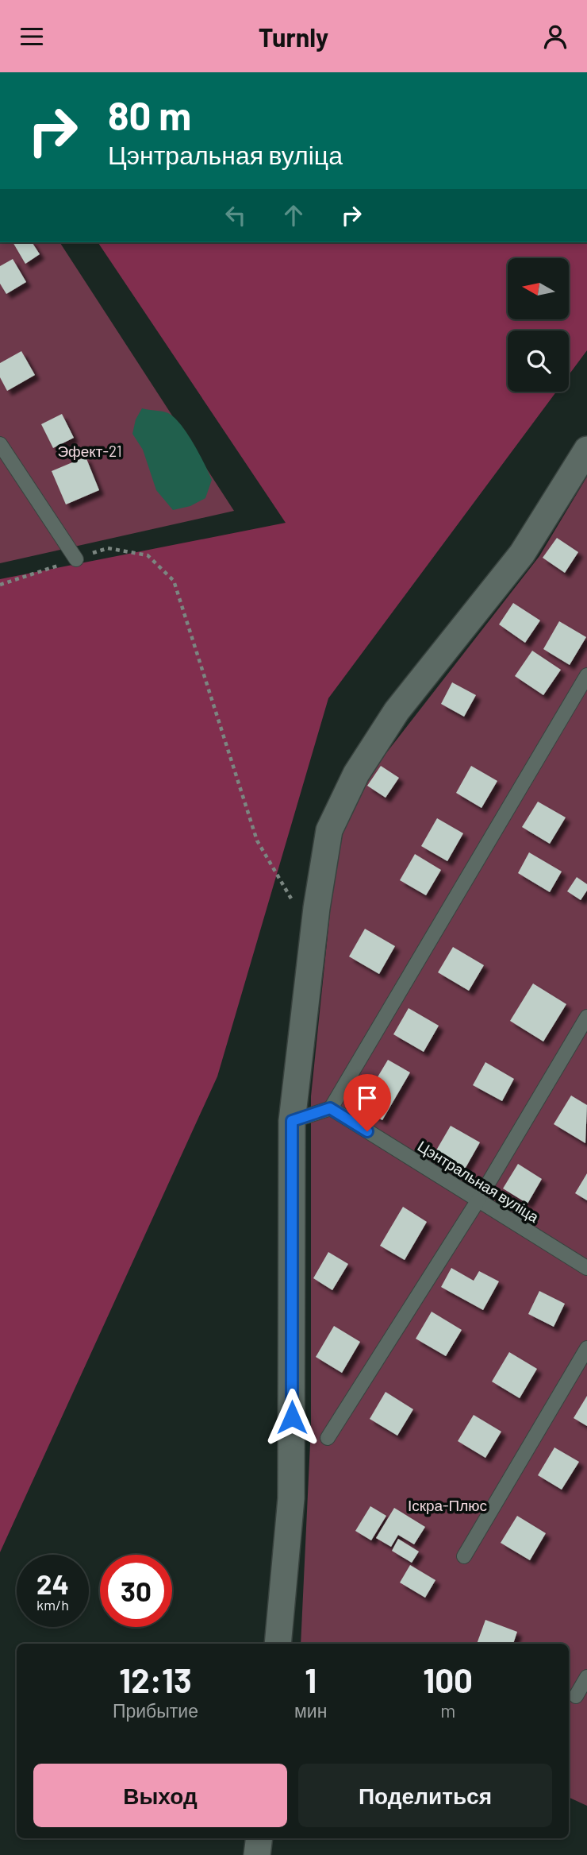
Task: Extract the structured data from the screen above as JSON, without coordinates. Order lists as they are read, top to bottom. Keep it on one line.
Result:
{"streets":{"lane":["Цэнтральная вуліца"]},"parks":["Эфект-21","Іскра-Плюс"],"north":"left","page":{"header":"Turnly","turn":["80 m","Цэнтральная вуліца"],"speed":"24 km/h","limit":"30","eta":["12:13","Прибытие","1","мин","100","m"],"buttons":["Выход","Поделиться"]}}
